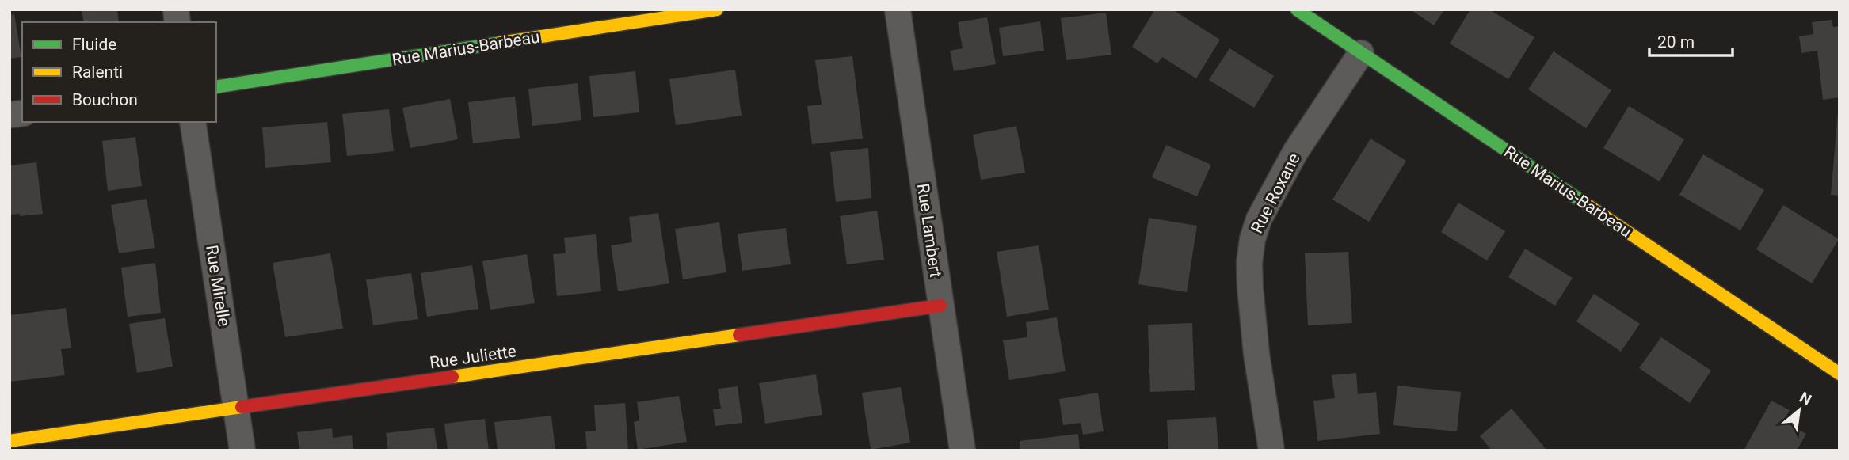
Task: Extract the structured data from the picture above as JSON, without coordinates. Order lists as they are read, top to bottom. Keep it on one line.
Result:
{"streets":{"street":["Rue Marius-Barbeau","Rue Roxane","Rue Lambert","Rue Mirelle","Rue Juliette"]},"crossings":[["Rue Marius-Barbeau","Rue Roxane"],["Rue Lambert","Rue Juliette"],["Rue Mirelle","Rue Juliette"]],"legend":["Fluide","Ralenti","Bouchon"],"scale_bar":"20 m","north":"top right"}
